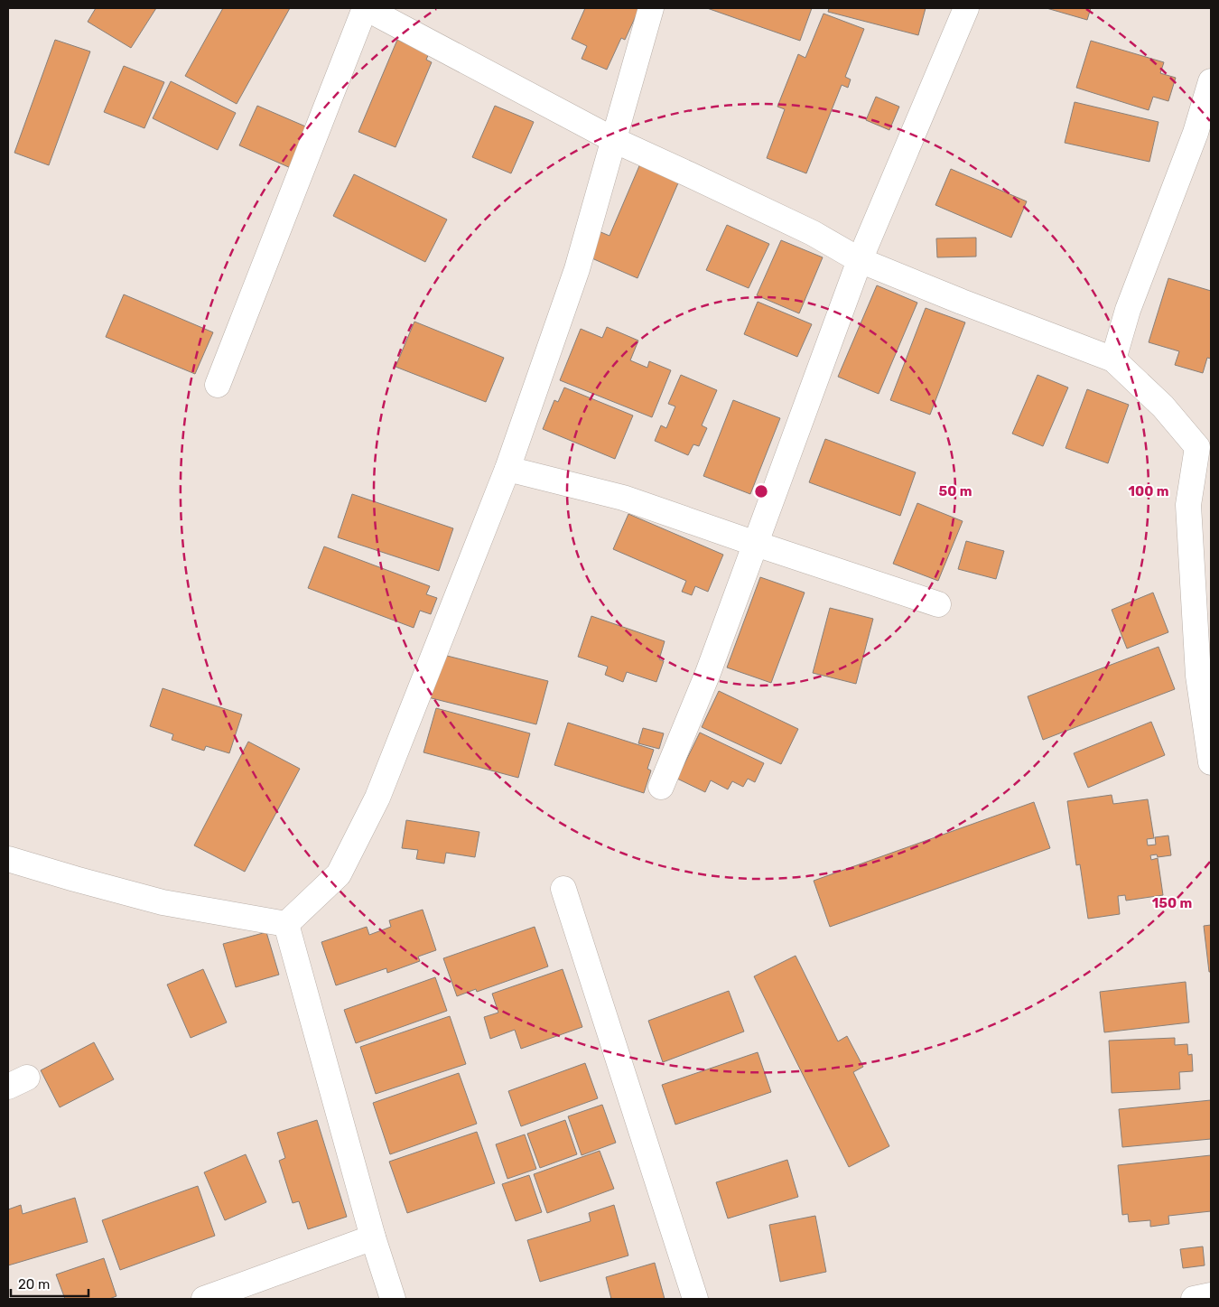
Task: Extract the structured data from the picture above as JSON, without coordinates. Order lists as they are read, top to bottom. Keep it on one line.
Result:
{"scale_bar":"20 m","rings":["50 m","100 m","150 m"]}
